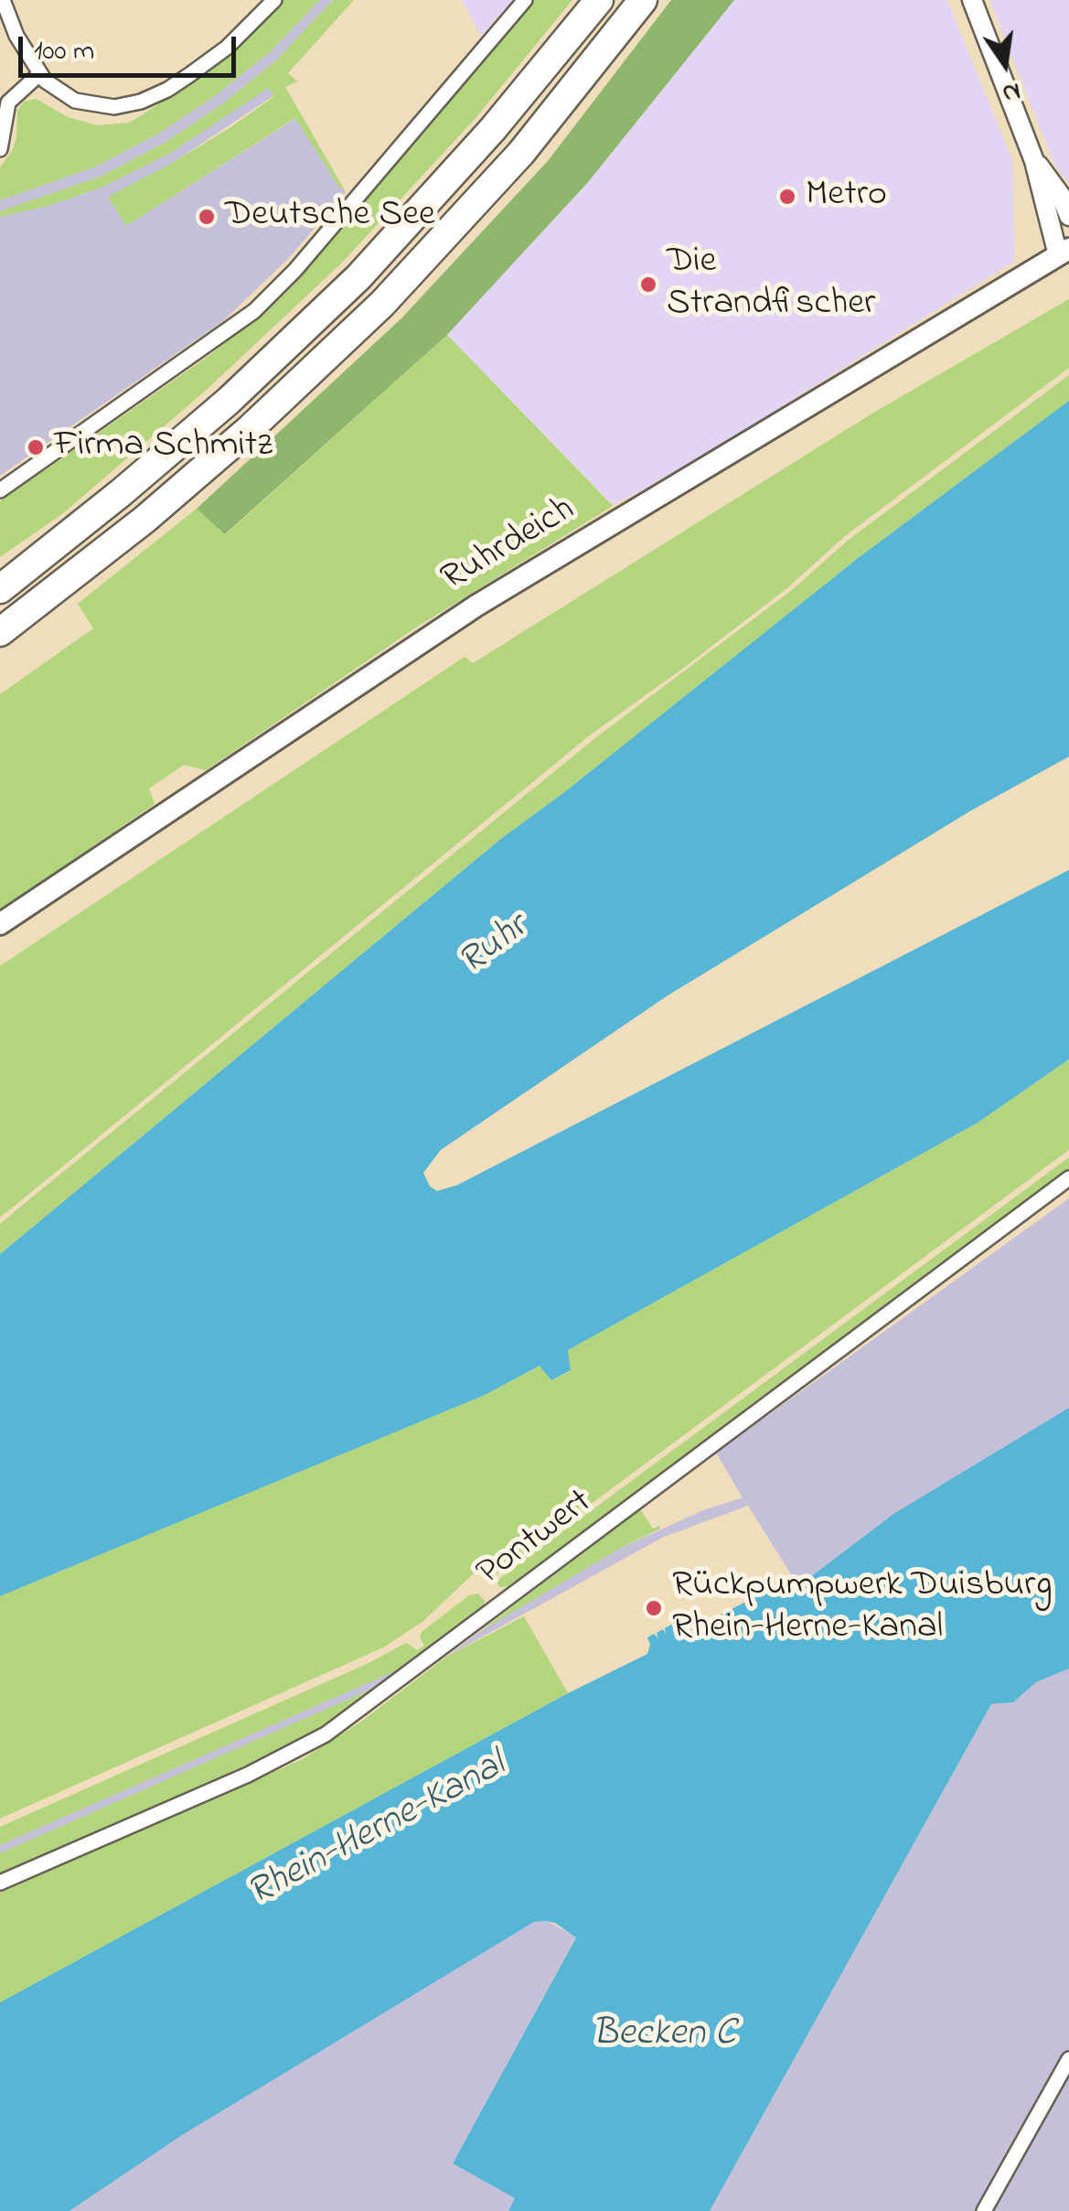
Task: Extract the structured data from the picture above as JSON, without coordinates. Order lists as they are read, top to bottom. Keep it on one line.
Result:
{"streets":{"main road":["Ruhrdeich"],"street":["Pontwert"]},"water":["Ruhr","Rhein-Herne-Kanal","Becken C"],"places":["Metro","Deutsche See","Die Strandfischer","Firma Schmitz","Rückpumpwerk Duisburg Rhein-Herne-Kanal"],"scale_bar":"100 m","north":"bottom"}
